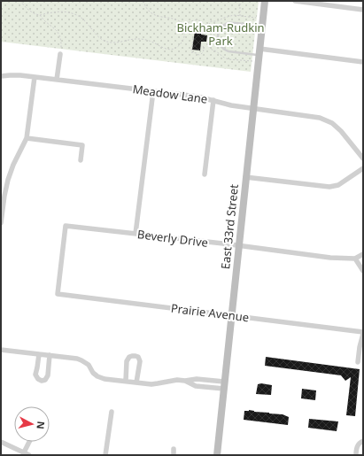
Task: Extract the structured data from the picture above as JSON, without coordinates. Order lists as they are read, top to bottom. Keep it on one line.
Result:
{"streets":{"street":["Meadow Lane","East 33rd Street","Beverly Drive","Prairie Avenue"]},"crossings":[["Meadow Lane","East 33rd Street"],["East 33rd Street","Beverly Drive"],["East 33rd Street","Prairie Avenue"],["Beverly Drive","Prairie Avenue"]],"parks":["Bickham-Rudkin Park"],"north":"right"}
